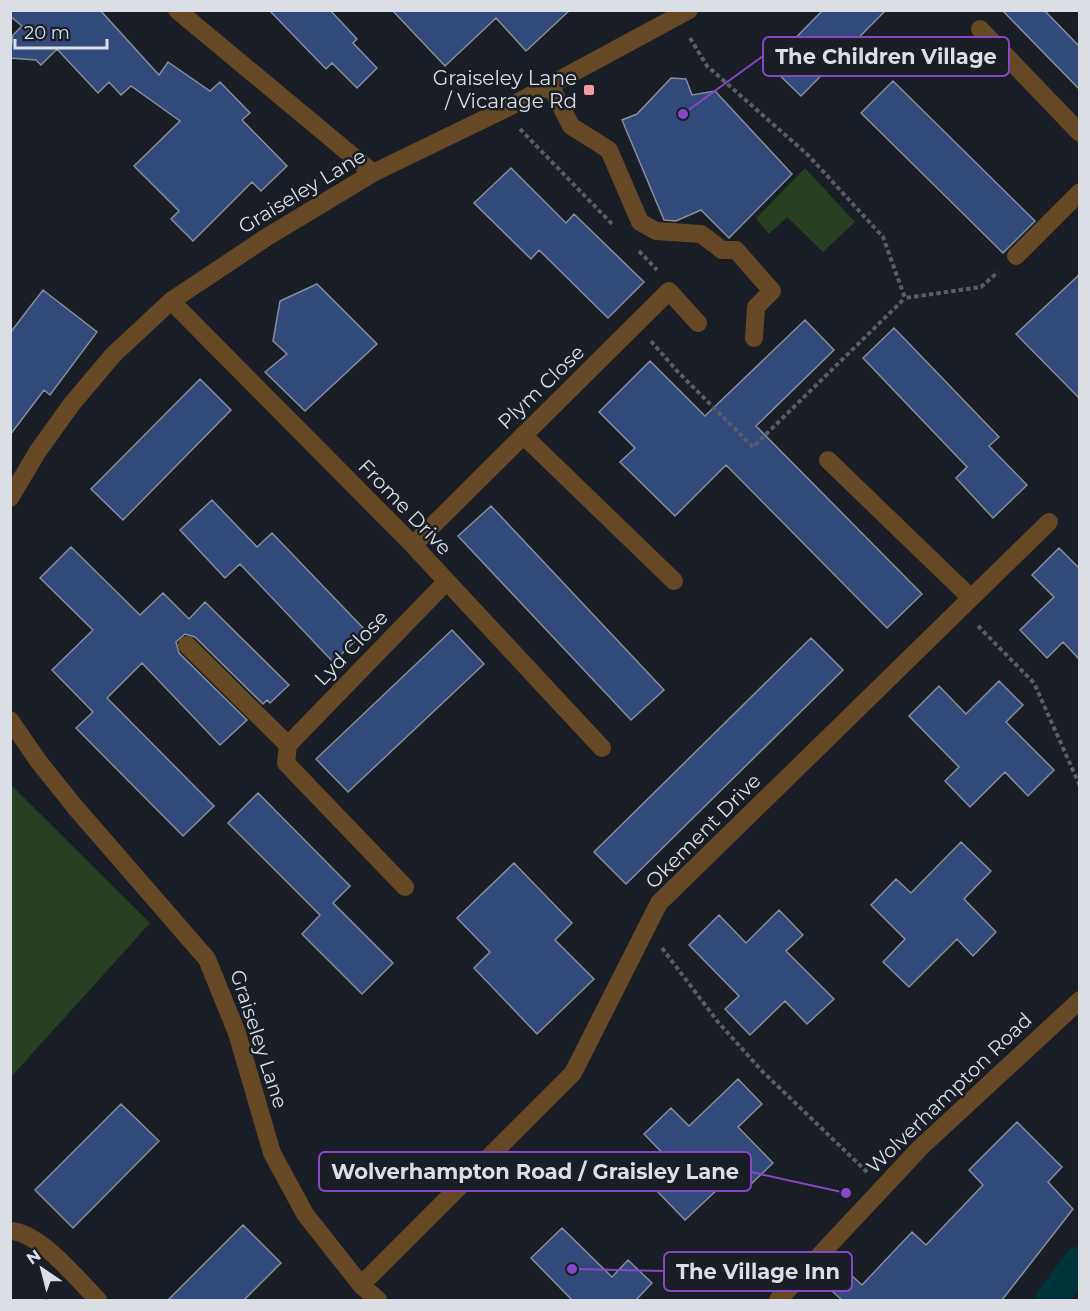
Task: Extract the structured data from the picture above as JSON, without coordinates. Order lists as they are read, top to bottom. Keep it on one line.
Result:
{"streets":{"street":["Graiseley Lane","Plym Close","Frome Drive","Lyd Close","Okement Drive","Wolverhampton Road"]},"crossings":[["Graiseley Lane","Frome Drive"],["Graiseley Lane","Okement Drive"],["Plym Close","Frome Drive"],["Frome Drive","Lyd Close"]],"places":{"transit":["Graiseley Lane / Vicarage Rd"],"other":["The Children Village","Wolverhampton Road / Graisley Lane","The Village Inn"]},"scale_bar":"20 m","north":"top left"}
